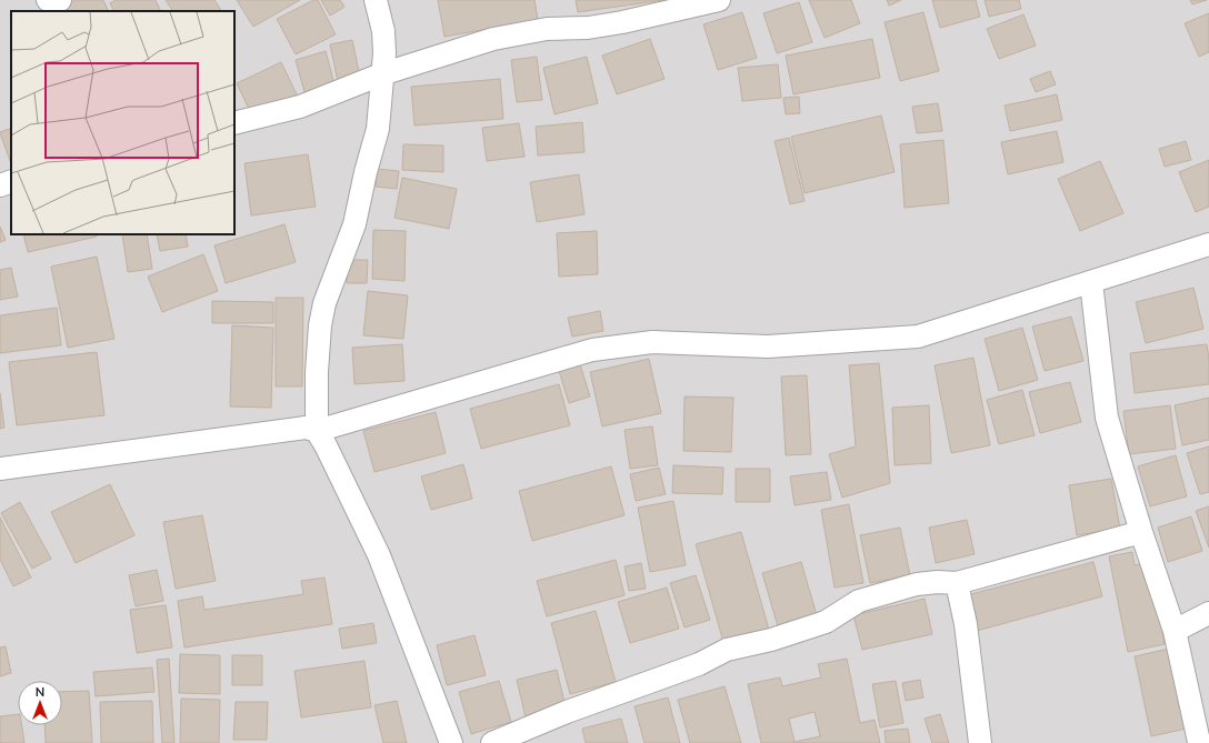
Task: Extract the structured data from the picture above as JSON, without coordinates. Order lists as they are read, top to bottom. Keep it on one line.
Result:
{"north":"top"}
